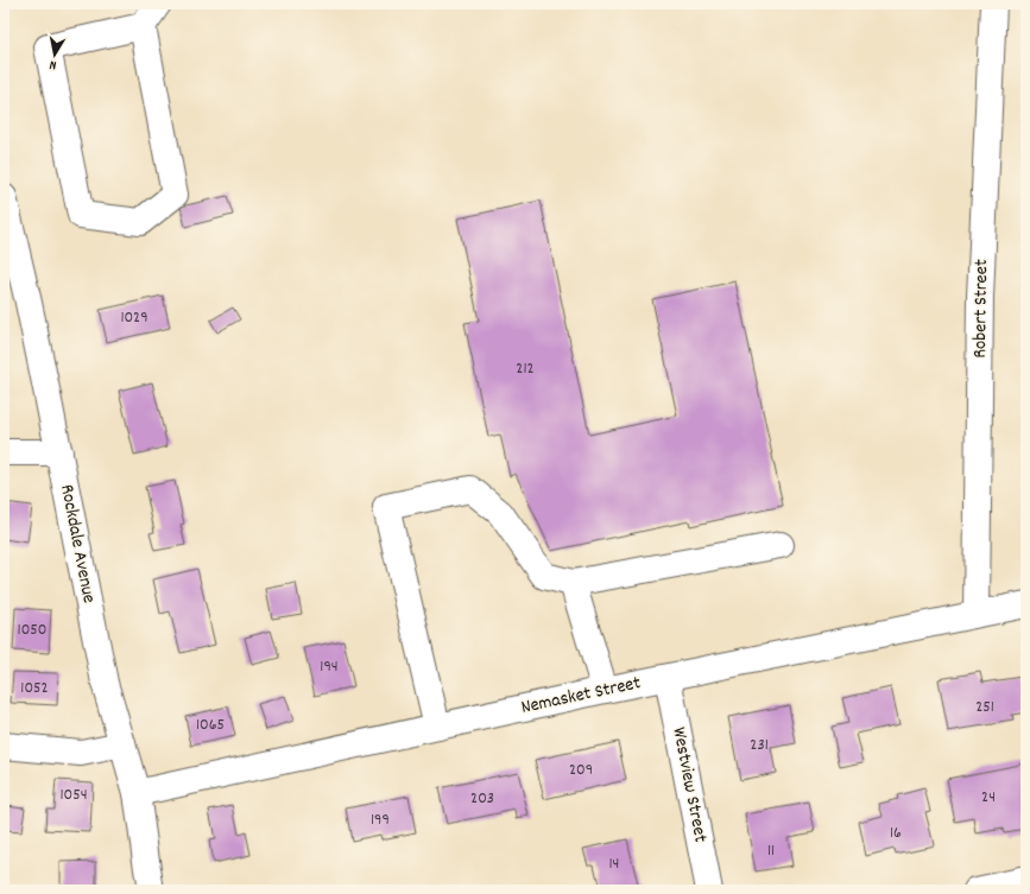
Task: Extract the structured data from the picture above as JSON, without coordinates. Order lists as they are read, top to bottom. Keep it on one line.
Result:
{"streets":{"street":["Robert Street","Rockdale Avenue","Nemasket Street","Westview Street"]},"crossings":[["Robert Street","Nemasket Street"],["Rockdale Avenue","Nemasket Street"],["Nemasket Street","Westview Street"]],"house_numbers":["1029","212","1050","194","1052","251","1065","231","209","1054","24","203","199","16","11","14"],"north":"bottom"}
